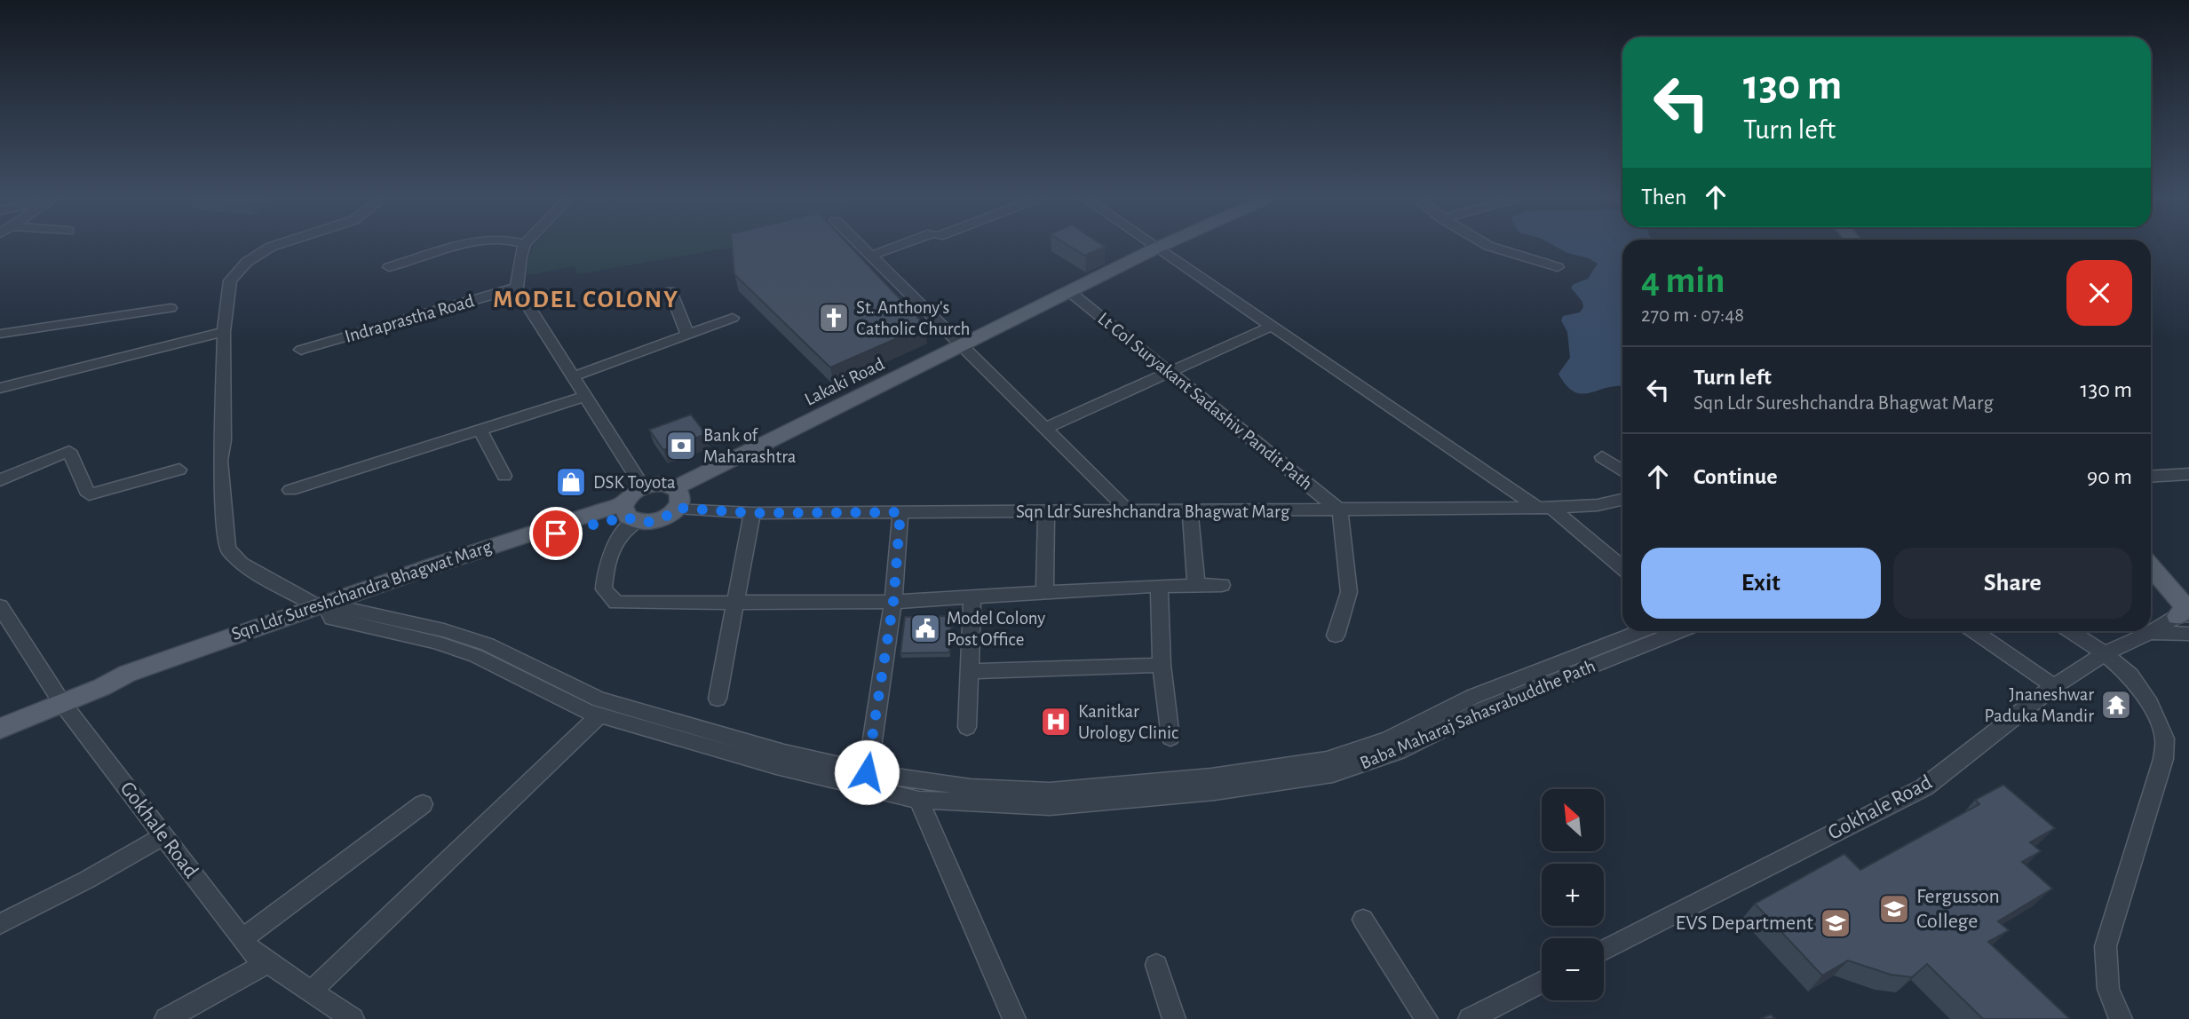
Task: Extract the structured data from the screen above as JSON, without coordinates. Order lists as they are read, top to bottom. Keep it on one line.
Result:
{"streets":{"main road":["Lakaki Road","Sqn Ldr Sureshchandra Bhagwat Marg"],"street":["Indraprastha Road","Lt Col Suryakant Sadashiv Pandit Path","Baba Maharaj Sahasrabuddhe Path","Gokhale Road"]},"crossings":[["Lakaki Road","Lt Col Suryakant Sadashiv Pandit Path"],["Lakaki Road","Sqn Ldr Sureshchandra Bhagwat Marg"],["Lt Col Suryakant Sadashiv Pandit Path","Sqn Ldr Sureshchandra Bhagwat Marg"],["Sqn Ldr Sureshchandra Bhagwat Marg","Baba Maharaj Sahasrabuddhe Path"],["Sqn Ldr Sureshchandra Bhagwat Marg","Gokhale Road"]],"districts":["MODEL COLONY"],"places":{"church":["St. Anthony's Catholic Church"],"bank":["Bank of Maharashtra"],"shop":["DSK Toyota"],"public building":["Model Colony Post Office"],"temple":["Jnaneshwar Paduka Mandir"],"hospital":["Kanitkar Urology Clinic"],"school or university":["Fergusson College","EVS Department"]},"north":"top left","page":{"turn":["130 m","Turn left"],"then":"Then","heading":["4 min","270 m · 07:48"],"list":[{"name":"Turn left","note":"Sqn Ldr Sureshchandra Bhagwat Marg","value":"130 m"},{"name":"Continue","value":"90 m"}],"buttons":["Exit","Share"],"map_buttons":["+","−"]}}
